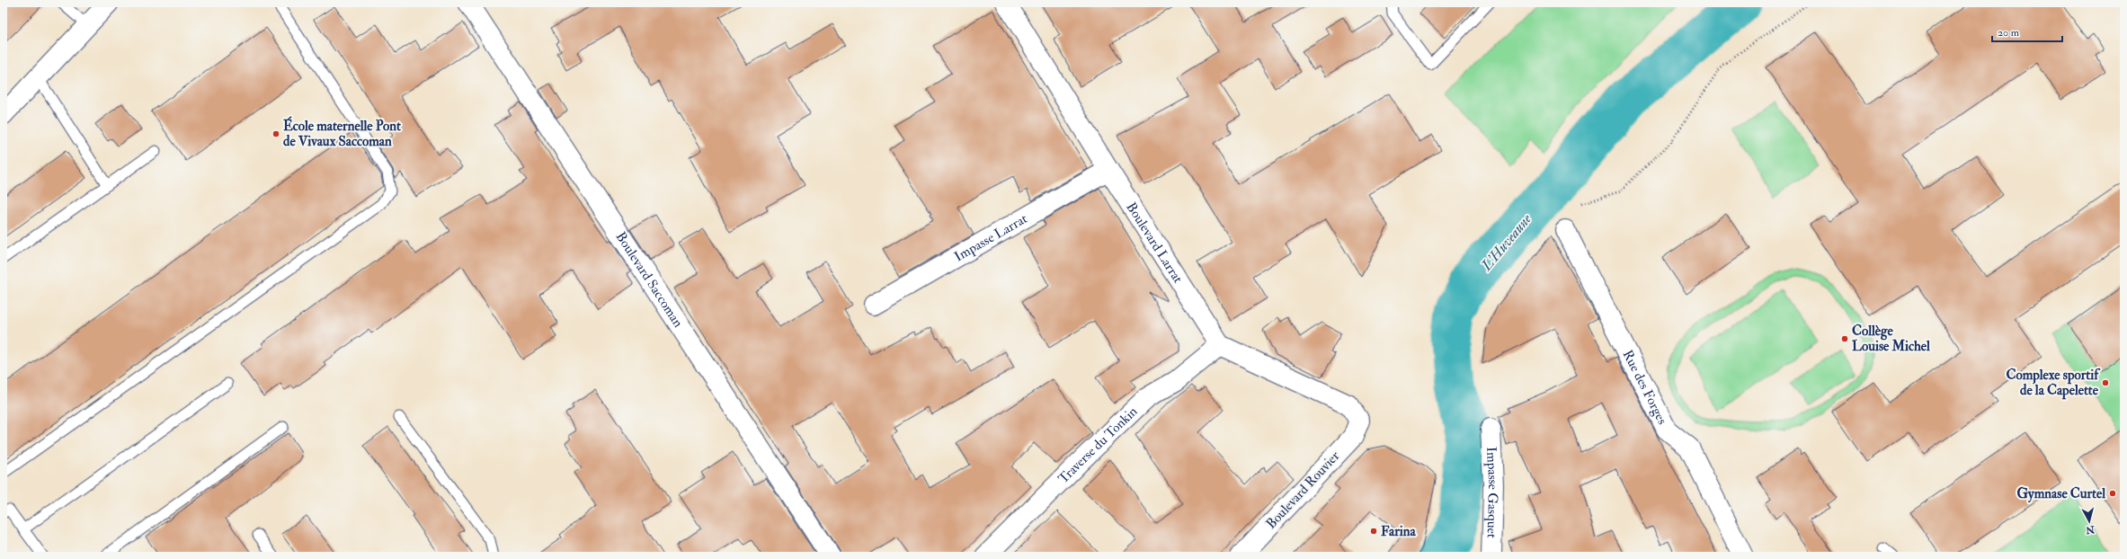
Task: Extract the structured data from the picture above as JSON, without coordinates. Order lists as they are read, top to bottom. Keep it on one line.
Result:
{"streets":{"street":["Impasse Larrat","Boulevard Larrat","Boulevard Saccoman","Rue des Forges","Traverse du Tonkin","Boulevard Rouvier","Impasse Gasquet"]},"crossings":[["Impasse Larrat","Boulevard Larrat"],["Boulevard Larrat","Traverse du Tonkin"],["Boulevard Larrat","Boulevard Rouvier"],["Traverse du Tonkin","Boulevard Rouvier"]],"water":["L'Huveaune"],"places":["École maternelle Pont de Vivaux Saccoman","Collège Louise Michel","Complexe sportif de la Capelette","Gymnase Curtel","Farina"],"scale_bar":"20 m","north":"bottom"}
